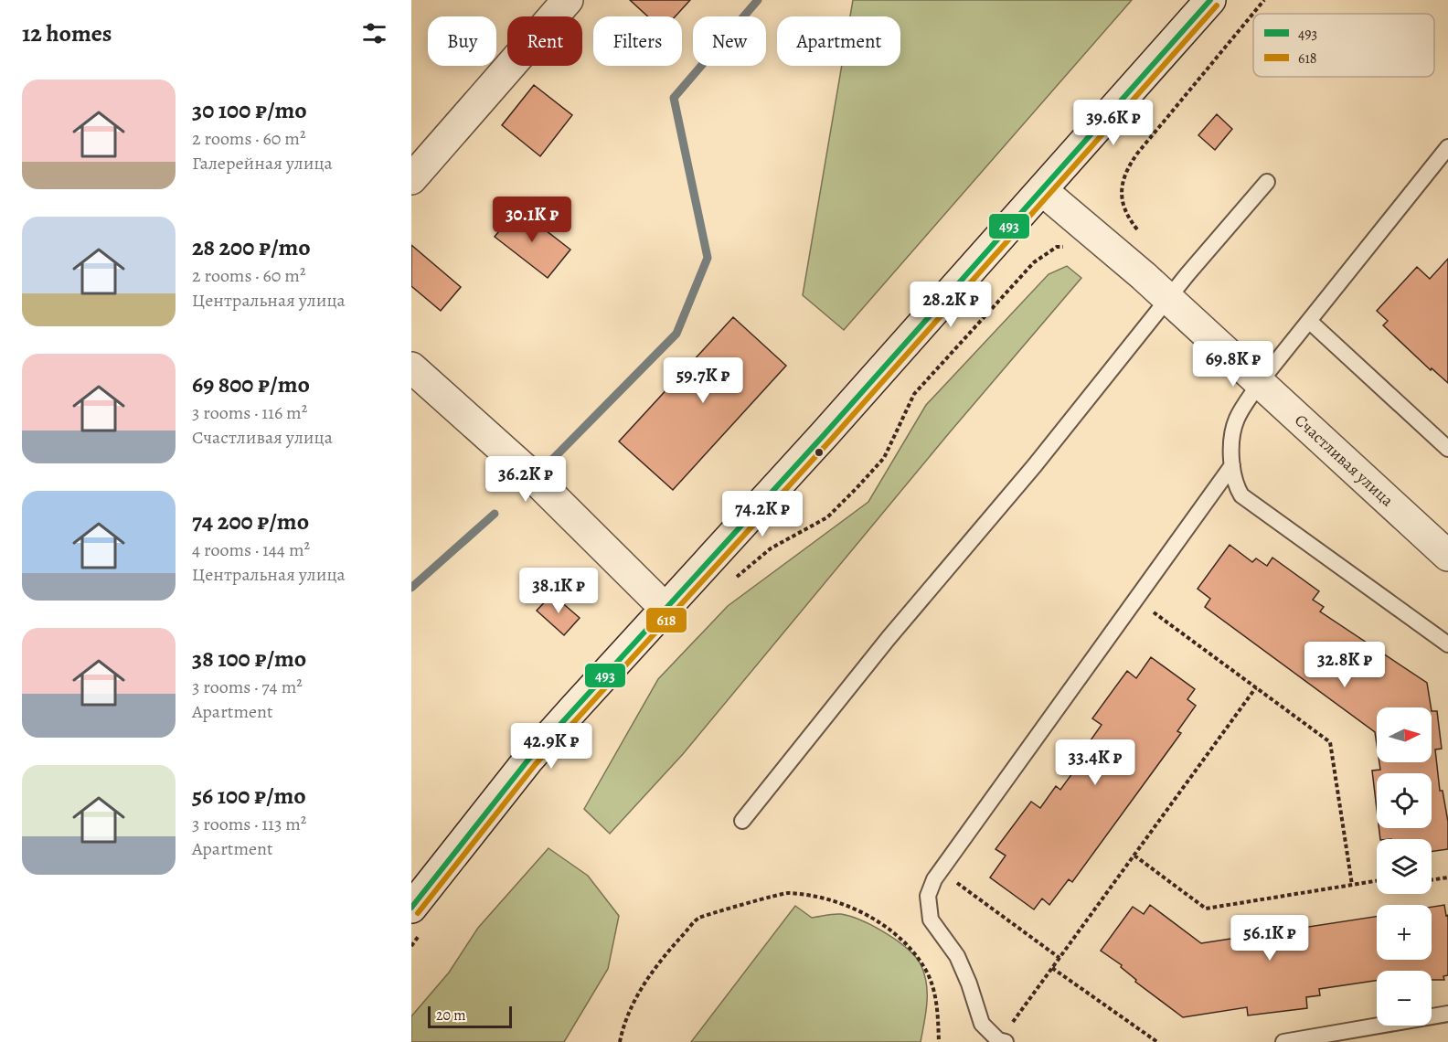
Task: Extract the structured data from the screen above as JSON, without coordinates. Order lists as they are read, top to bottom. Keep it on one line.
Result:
{"streets":{"main road":["Счастливая улица"]},"lines":["transit line 493","transit line 618"],"legend":["493","618"],"scale_bar":"20 m","north":"right","page":{"heading":"12 homes","chip":["Buy","Rent","Filters","New","Apartment"],"list":[{"name":"30 100 ₽/mo","note":"2 rooms · 60 m² · Галерейная улица"},{"name":"28 200 ₽/mo","note":"2 rooms · 60 m² · Центральная улица"},{"name":"69 800 ₽/mo","note":"3 rooms · 116 m² · Счастливая улица"},{"name":"74 200 ₽/mo","note":"4 rooms · 144 m² · Центральная улица"},{"name":"38 100 ₽/mo","note":"3 rooms · 74 m² · Apartment"},{"name":"56 100 ₽/mo","note":"3 rooms · 113 m² · Apartment"}],"price":["39.6K ₽","30.1K ₽","28.2K ₽","69.8K ₽","59.7K ₽","36.2K ₽","74.2K ₽","38.1K ₽","32.8K ₽","42.9K ₽","33.4K ₽","56.1K ₽"],"map_buttons":["+","−"],"scale":"20 m"}}
